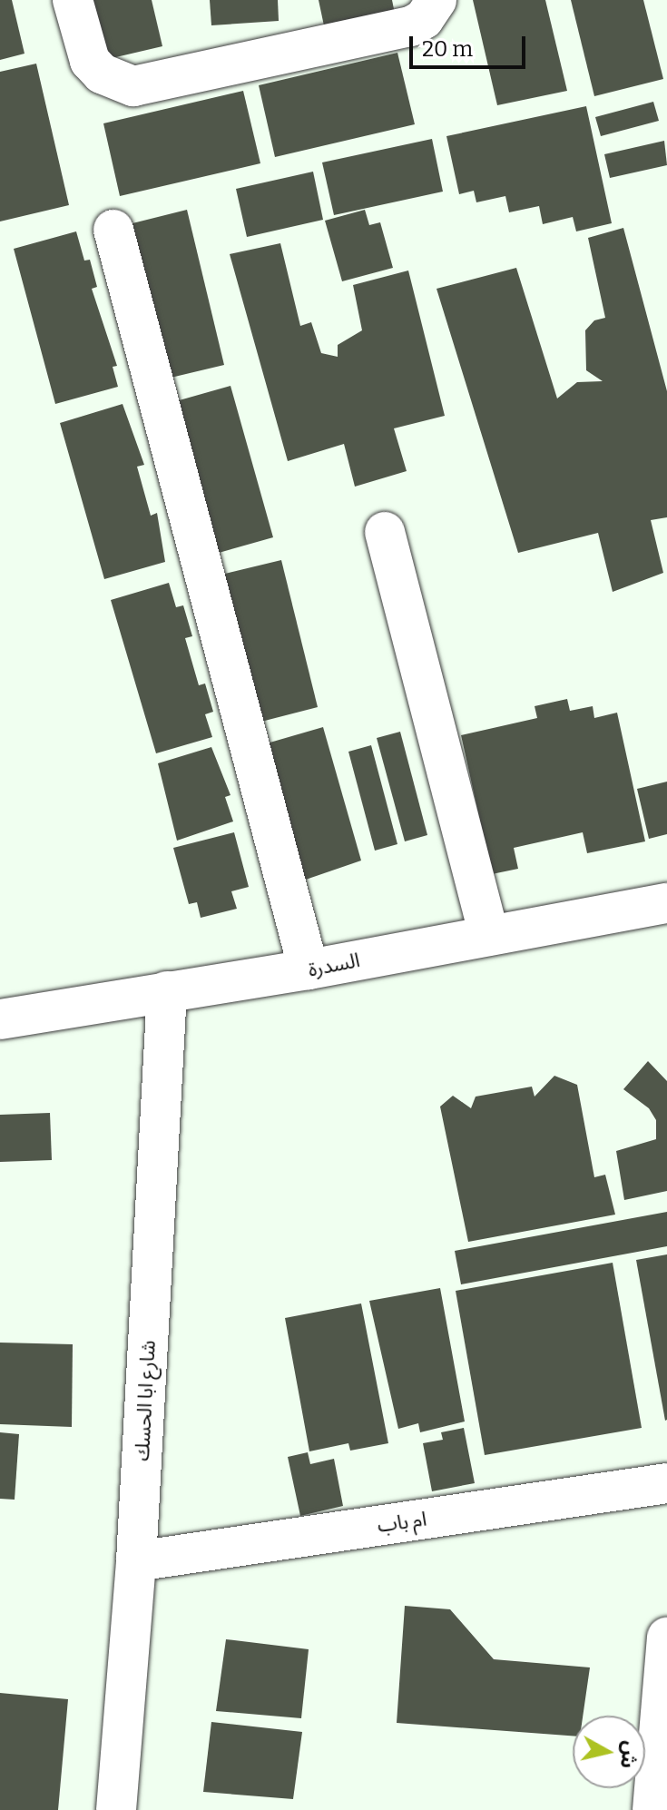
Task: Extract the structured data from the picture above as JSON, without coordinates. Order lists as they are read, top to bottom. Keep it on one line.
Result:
{"streets":{"street":["السدرة","شارع ابا الحسك","ام باب"]},"crossings":[["السدرة","شارع ابا الحسك"],["شارع ابا الحسك","ام باب"]],"scale_bar":"20 m","north":"right"}
